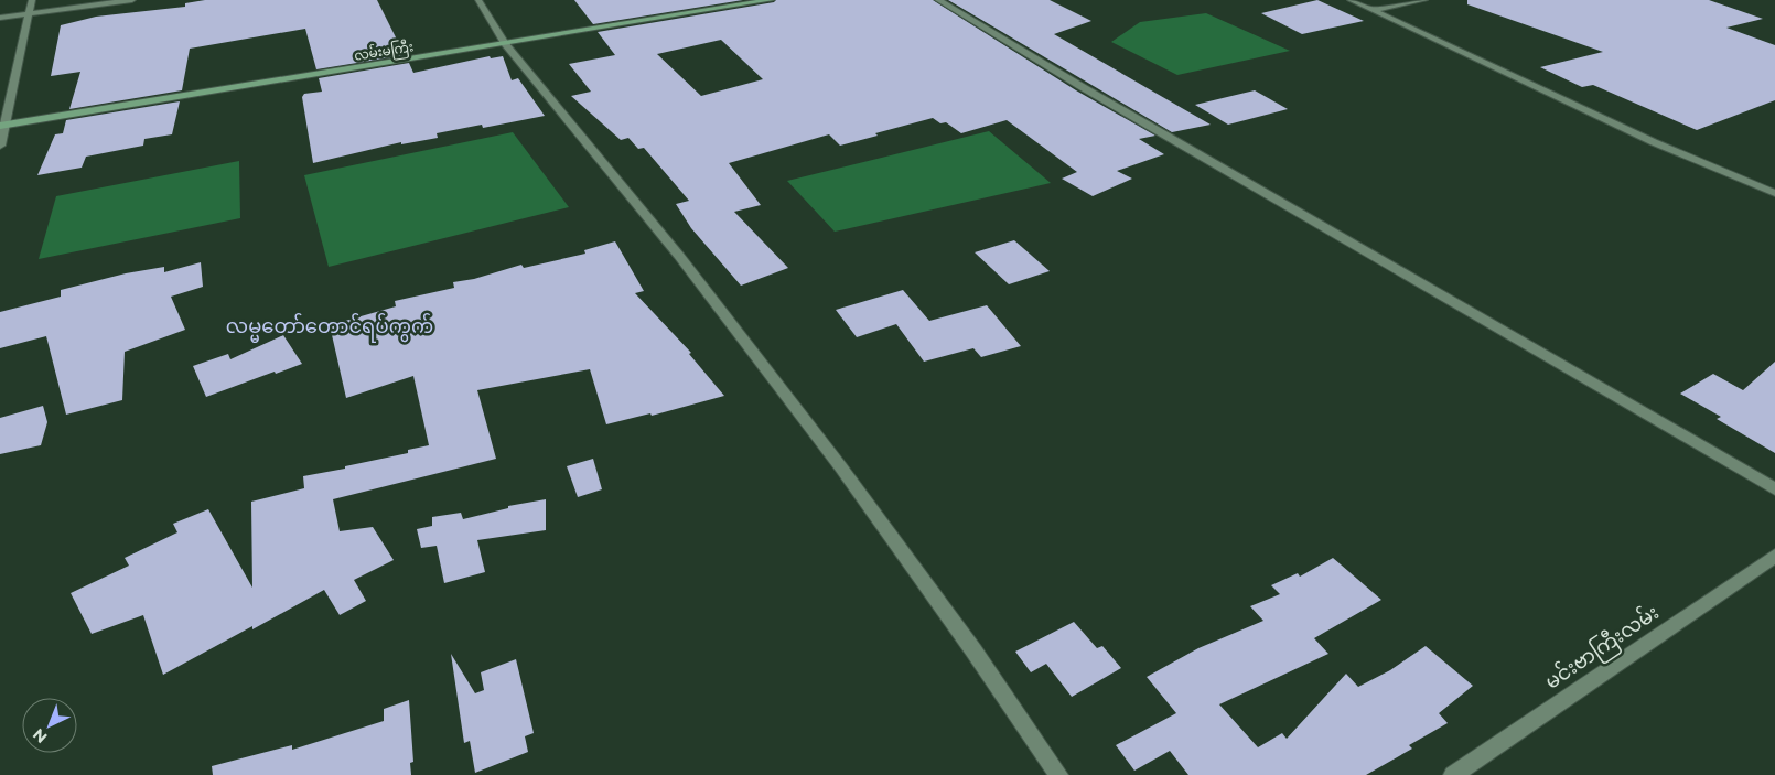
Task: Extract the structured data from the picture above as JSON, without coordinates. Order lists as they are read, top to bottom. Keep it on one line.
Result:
{"streets":{"main road":["လမ်းမကြီး"],"street":["မင်းဗာကြီးလမ်း"]},"districts":["လမ္မတော်တောင်ရပ်ကွက်"],"north":"bottom left"}
